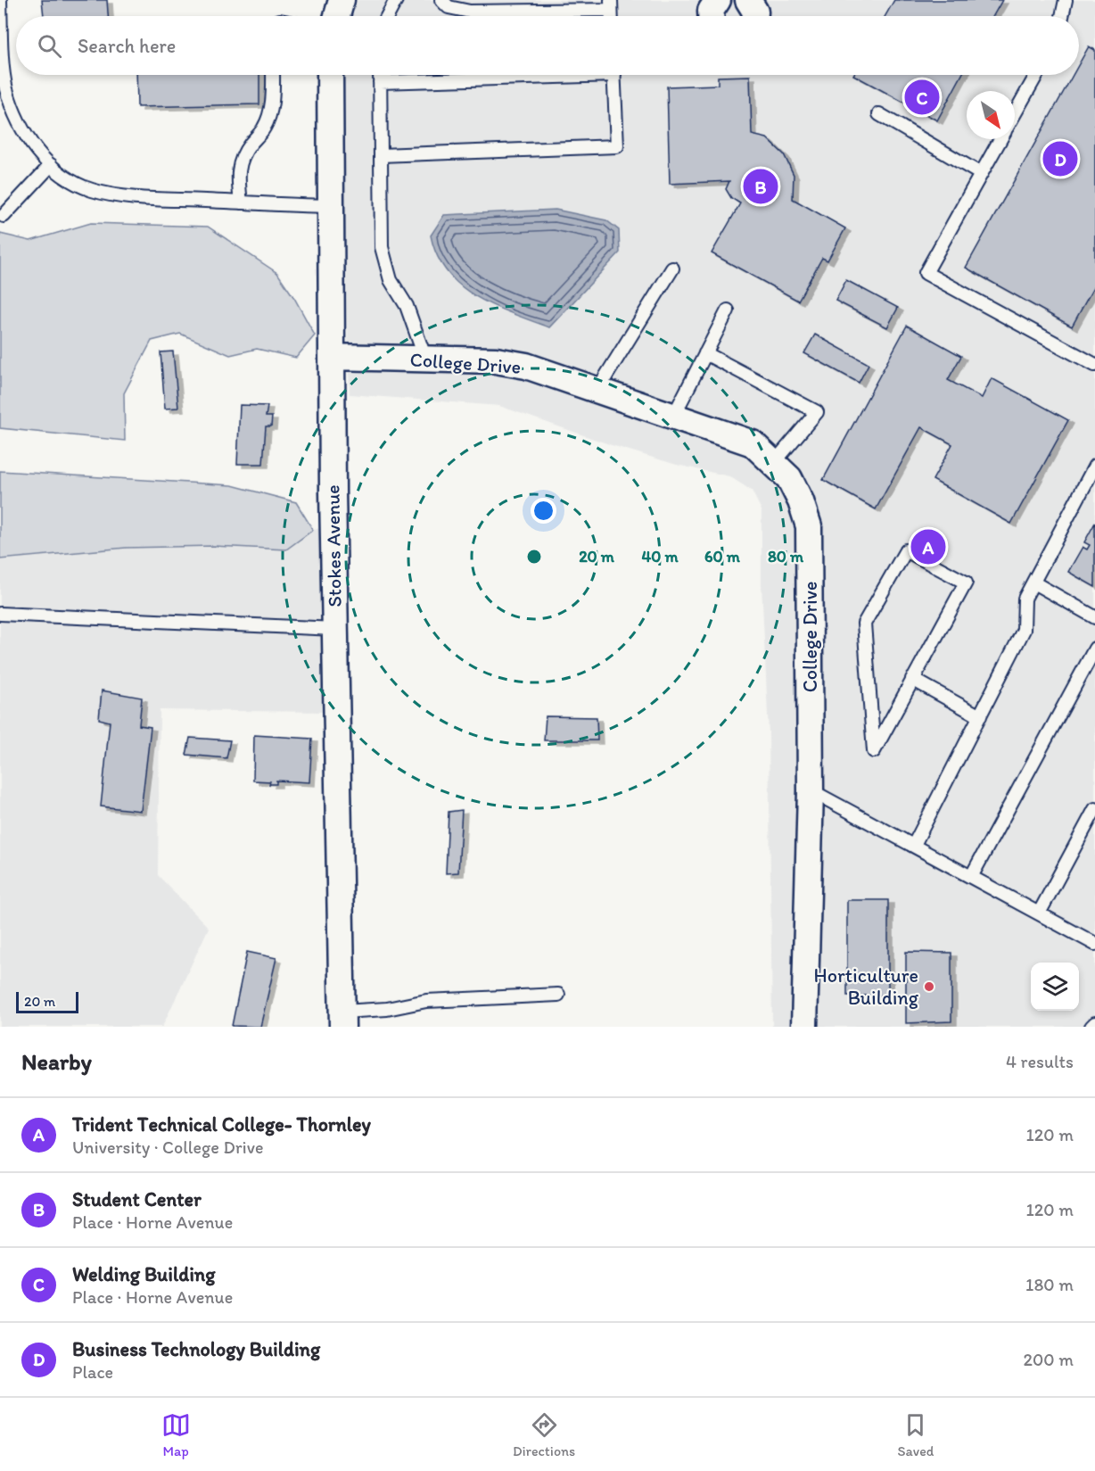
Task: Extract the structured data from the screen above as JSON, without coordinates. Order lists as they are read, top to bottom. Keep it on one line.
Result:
{"streets":{"street":["College Drive","Stokes Avenue"]},"crossings":[["College Drive","Stokes Avenue"]],"places":["Horticulture Building"],"scale_bar":"20 m","north":"bottom right","page":{"search":"Search here","pins":["C","D","B","A"],"scale":"20 m","heading":["Nearby","4 results"],"list":[{"mark":"A","name":"Trident Technical College- Thornley","note":"University · College Drive","value":"120 m"},{"mark":"B","name":"Student Center","note":"Place · Horne Avenue","value":"120 m"},{"mark":"C","name":"Welding Building","note":"Place · Horne Avenue","value":"180 m"},{"mark":"D","name":"Business Technology Building","note":"Place","value":"200 m"}],"nav":["Map","Directions","Saved"]},"rings":["20 m","40 m","60 m","80 m"]}
